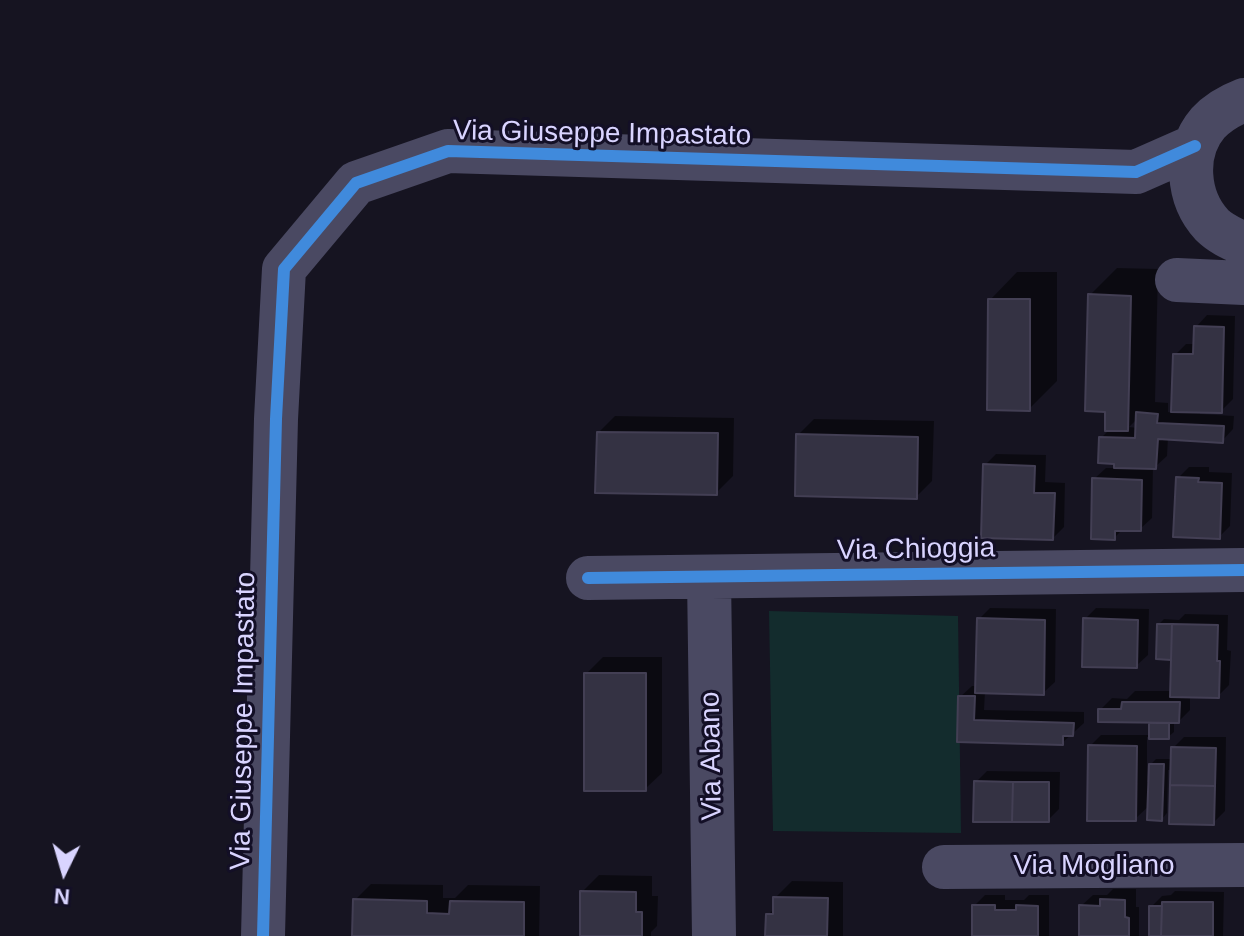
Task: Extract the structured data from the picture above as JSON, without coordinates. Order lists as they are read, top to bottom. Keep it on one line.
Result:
{"streets":{"street":["Via Giuseppe Impastato","Via Chioggia","Via Abano","Via Mogliano"]},"crossings":[["Via Chioggia","Via Abano"]],"north":"bottom"}
